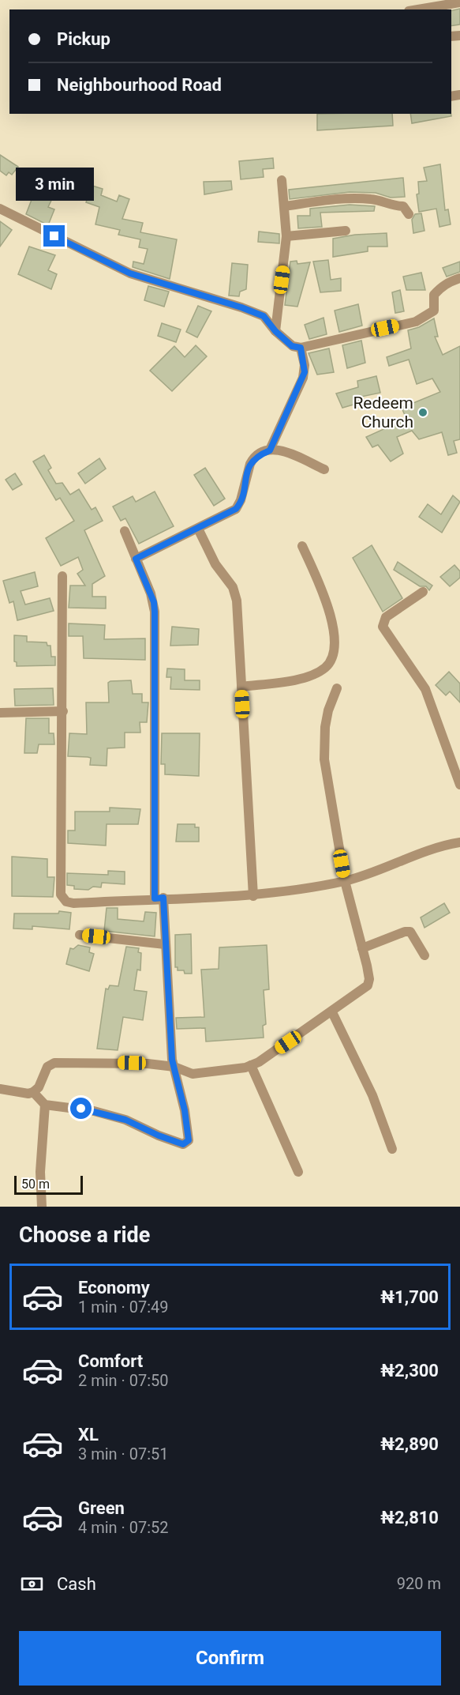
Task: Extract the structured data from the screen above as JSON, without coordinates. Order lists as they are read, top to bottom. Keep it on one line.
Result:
{"places":["Redeem Church"],"scale_bar":"50 m","page":{"banner":["Pickup","Neighbourhood Road"],"bubble":"3 min","scale":"50 m","heading":"Choose a ride","list":[{"name":"Economy","note":"1 min · 07:49","value":"₦1,700"},{"name":"Comfort","note":"2 min · 07:50","value":"₦2,300"},{"name":"XL","note":"3 min · 07:51","value":"₦2,890"},{"name":"Green","note":"4 min · 07:52","value":"₦2,810"}],"pay":["Cash","920 m"],"buttons":"Confirm"}}
